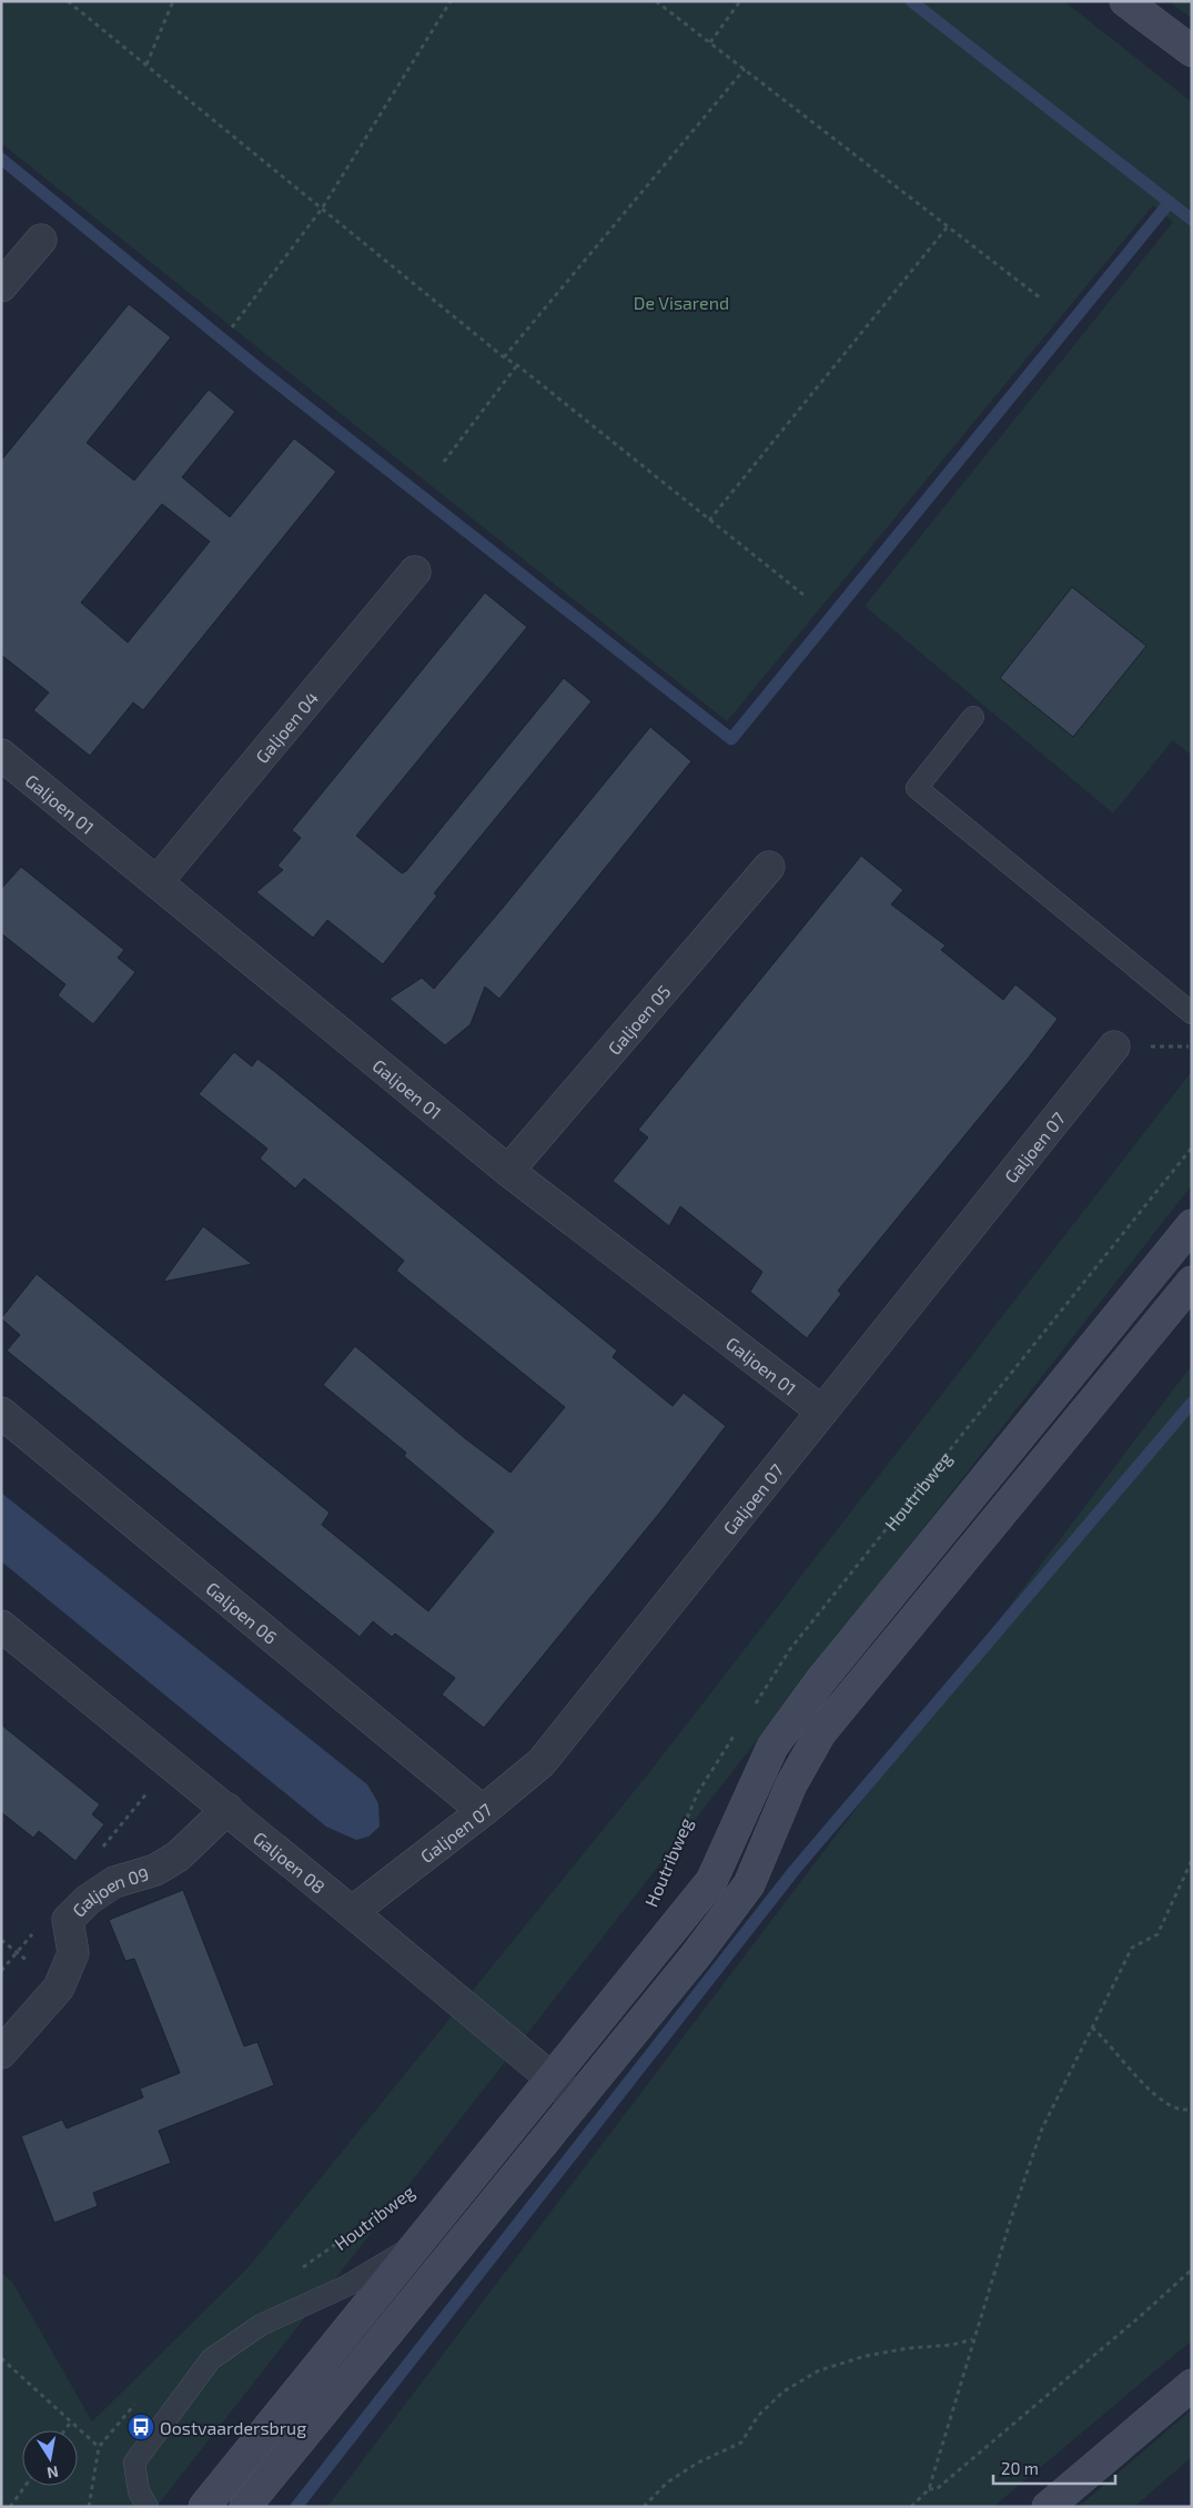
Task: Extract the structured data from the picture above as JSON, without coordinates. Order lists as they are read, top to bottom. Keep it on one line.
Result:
{"streets":{"main road":["Houtribweg"],"street":["Galjoen 04","Galjoen 01","Galjoen 05","Galjoen 07","Galjoen 06","Galjoen 08","Galjoen 09"]},"crossings":[["Galjoen 04","Galjoen 01"],["Galjoen 01","Galjoen 05"],["Galjoen 01","Galjoen 07"],["Galjoen 07","Galjoen 06"],["Galjoen 07","Galjoen 08"],["Houtribweg","Galjoen 08"],["Galjoen 08","Galjoen 09"]],"parks":["De Visarend"],"places":{"bus stop":["Oostvaardersbrug"]},"scale_bar":"20 m","north":"bottom"}
